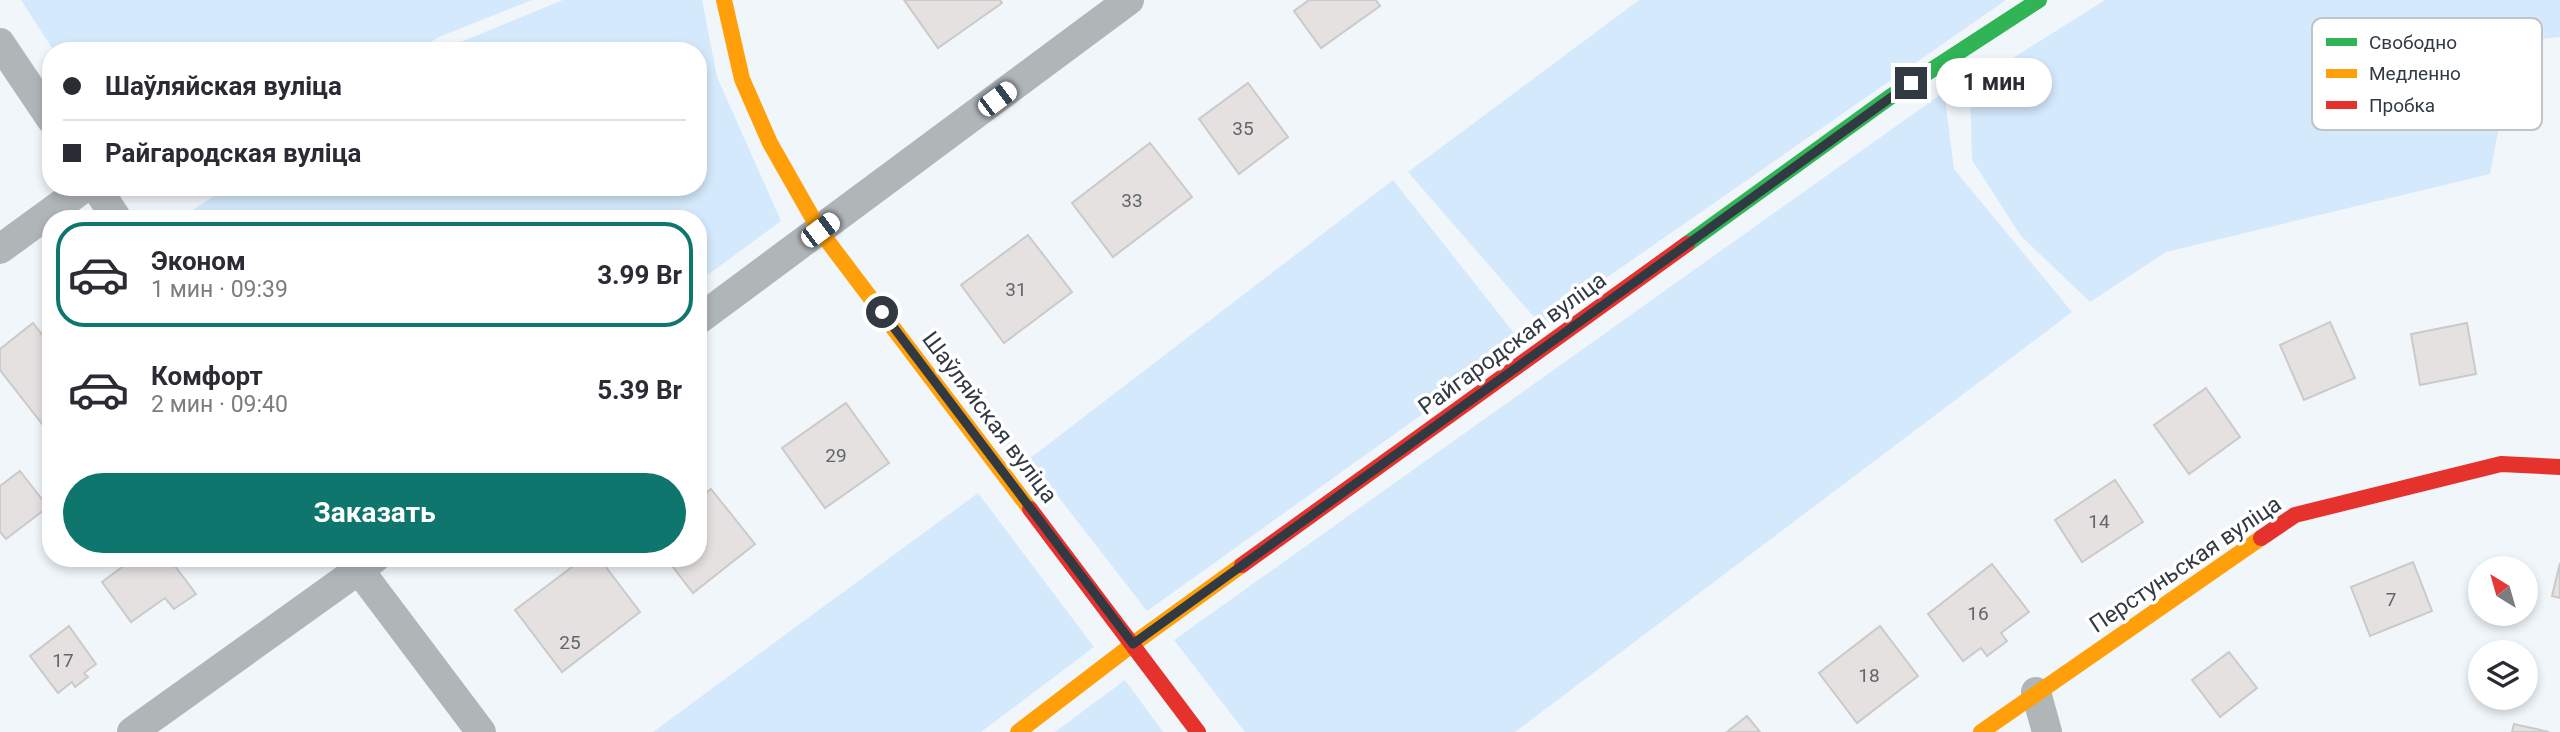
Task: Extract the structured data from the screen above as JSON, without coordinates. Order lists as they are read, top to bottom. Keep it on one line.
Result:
{"streets":{"street":["Райгародская вуліца","Шаўляйская вуліца","Перстуньская вуліца"]},"crossings":[["Райгародская вуліца","Шаўляйская вуліца"]],"house_numbers":["35","33","31","29","14","7","16","25","17","18"],"legend":["Свободно","Медленно","Пробка"],"north":"top left","page":{"banner":["Шаўляйская вуліца","Райгародская вуліца"],"bubble":"1 мин","list":[{"name":"Эконом","note":"1 мин · 09:39","value":"3.99 Br"},{"name":"Комфорт","note":"2 мин · 09:40","value":"5.39 Br"}],"buttons":"Заказать"}}
